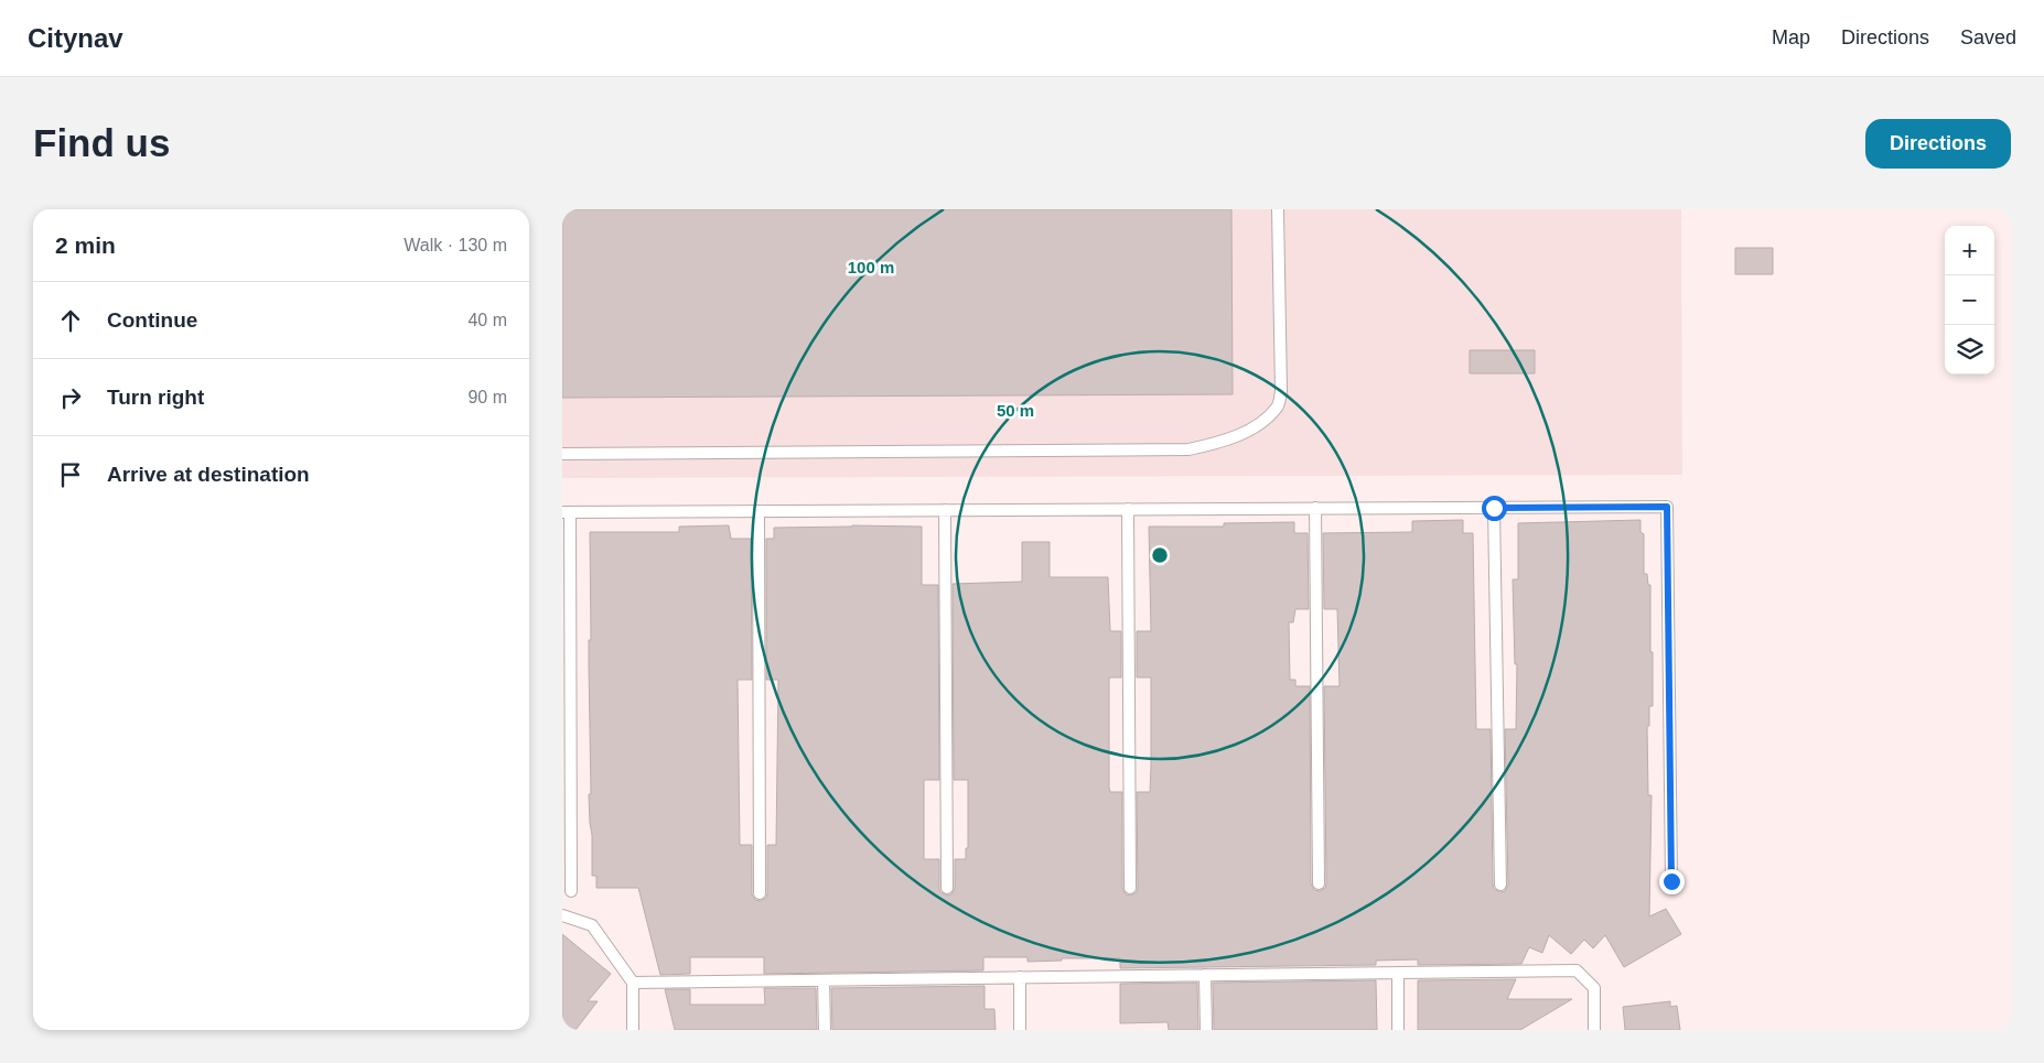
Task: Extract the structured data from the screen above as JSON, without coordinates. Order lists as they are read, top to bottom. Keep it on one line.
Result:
{"page":{"header":"Citynav","nav":["Map","Directions","Saved"],"buttons":"Directions","title":"Find us","heading":["2 min","Walk · 130 m"],"map_buttons":["+","−"],"list":[["Continue","40 m"],["Turn right","90 m"],"Arrive at destination"]},"rings":["100 m","50 m"]}
